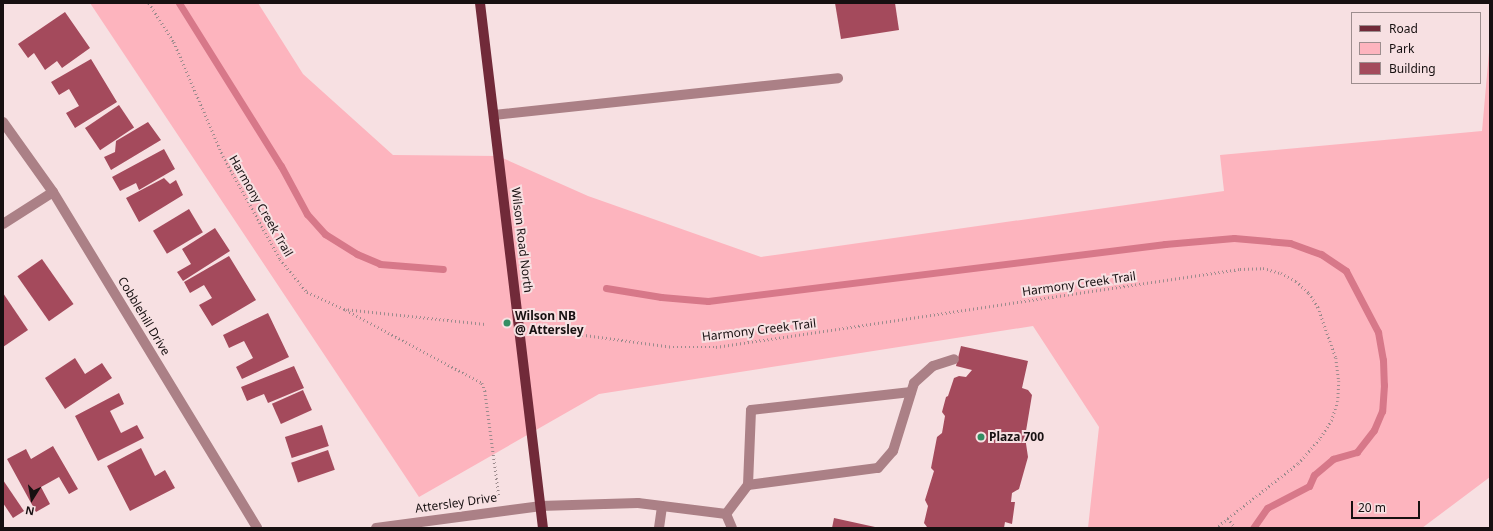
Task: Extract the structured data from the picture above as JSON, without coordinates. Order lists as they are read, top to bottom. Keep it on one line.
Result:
{"streets":{"main road":["Wilson Road North"],"street":["Cobblehill Drive","Attersley Drive"],"path":["Harmony Creek Trail"]},"crossings":[["Wilson Road North","Attersley Drive"]],"places":["Wilson NB @ Attersley","Plaza 700"],"legend":["Road","Park","Building"],"scale_bar":"20 m","north":"bottom"}
